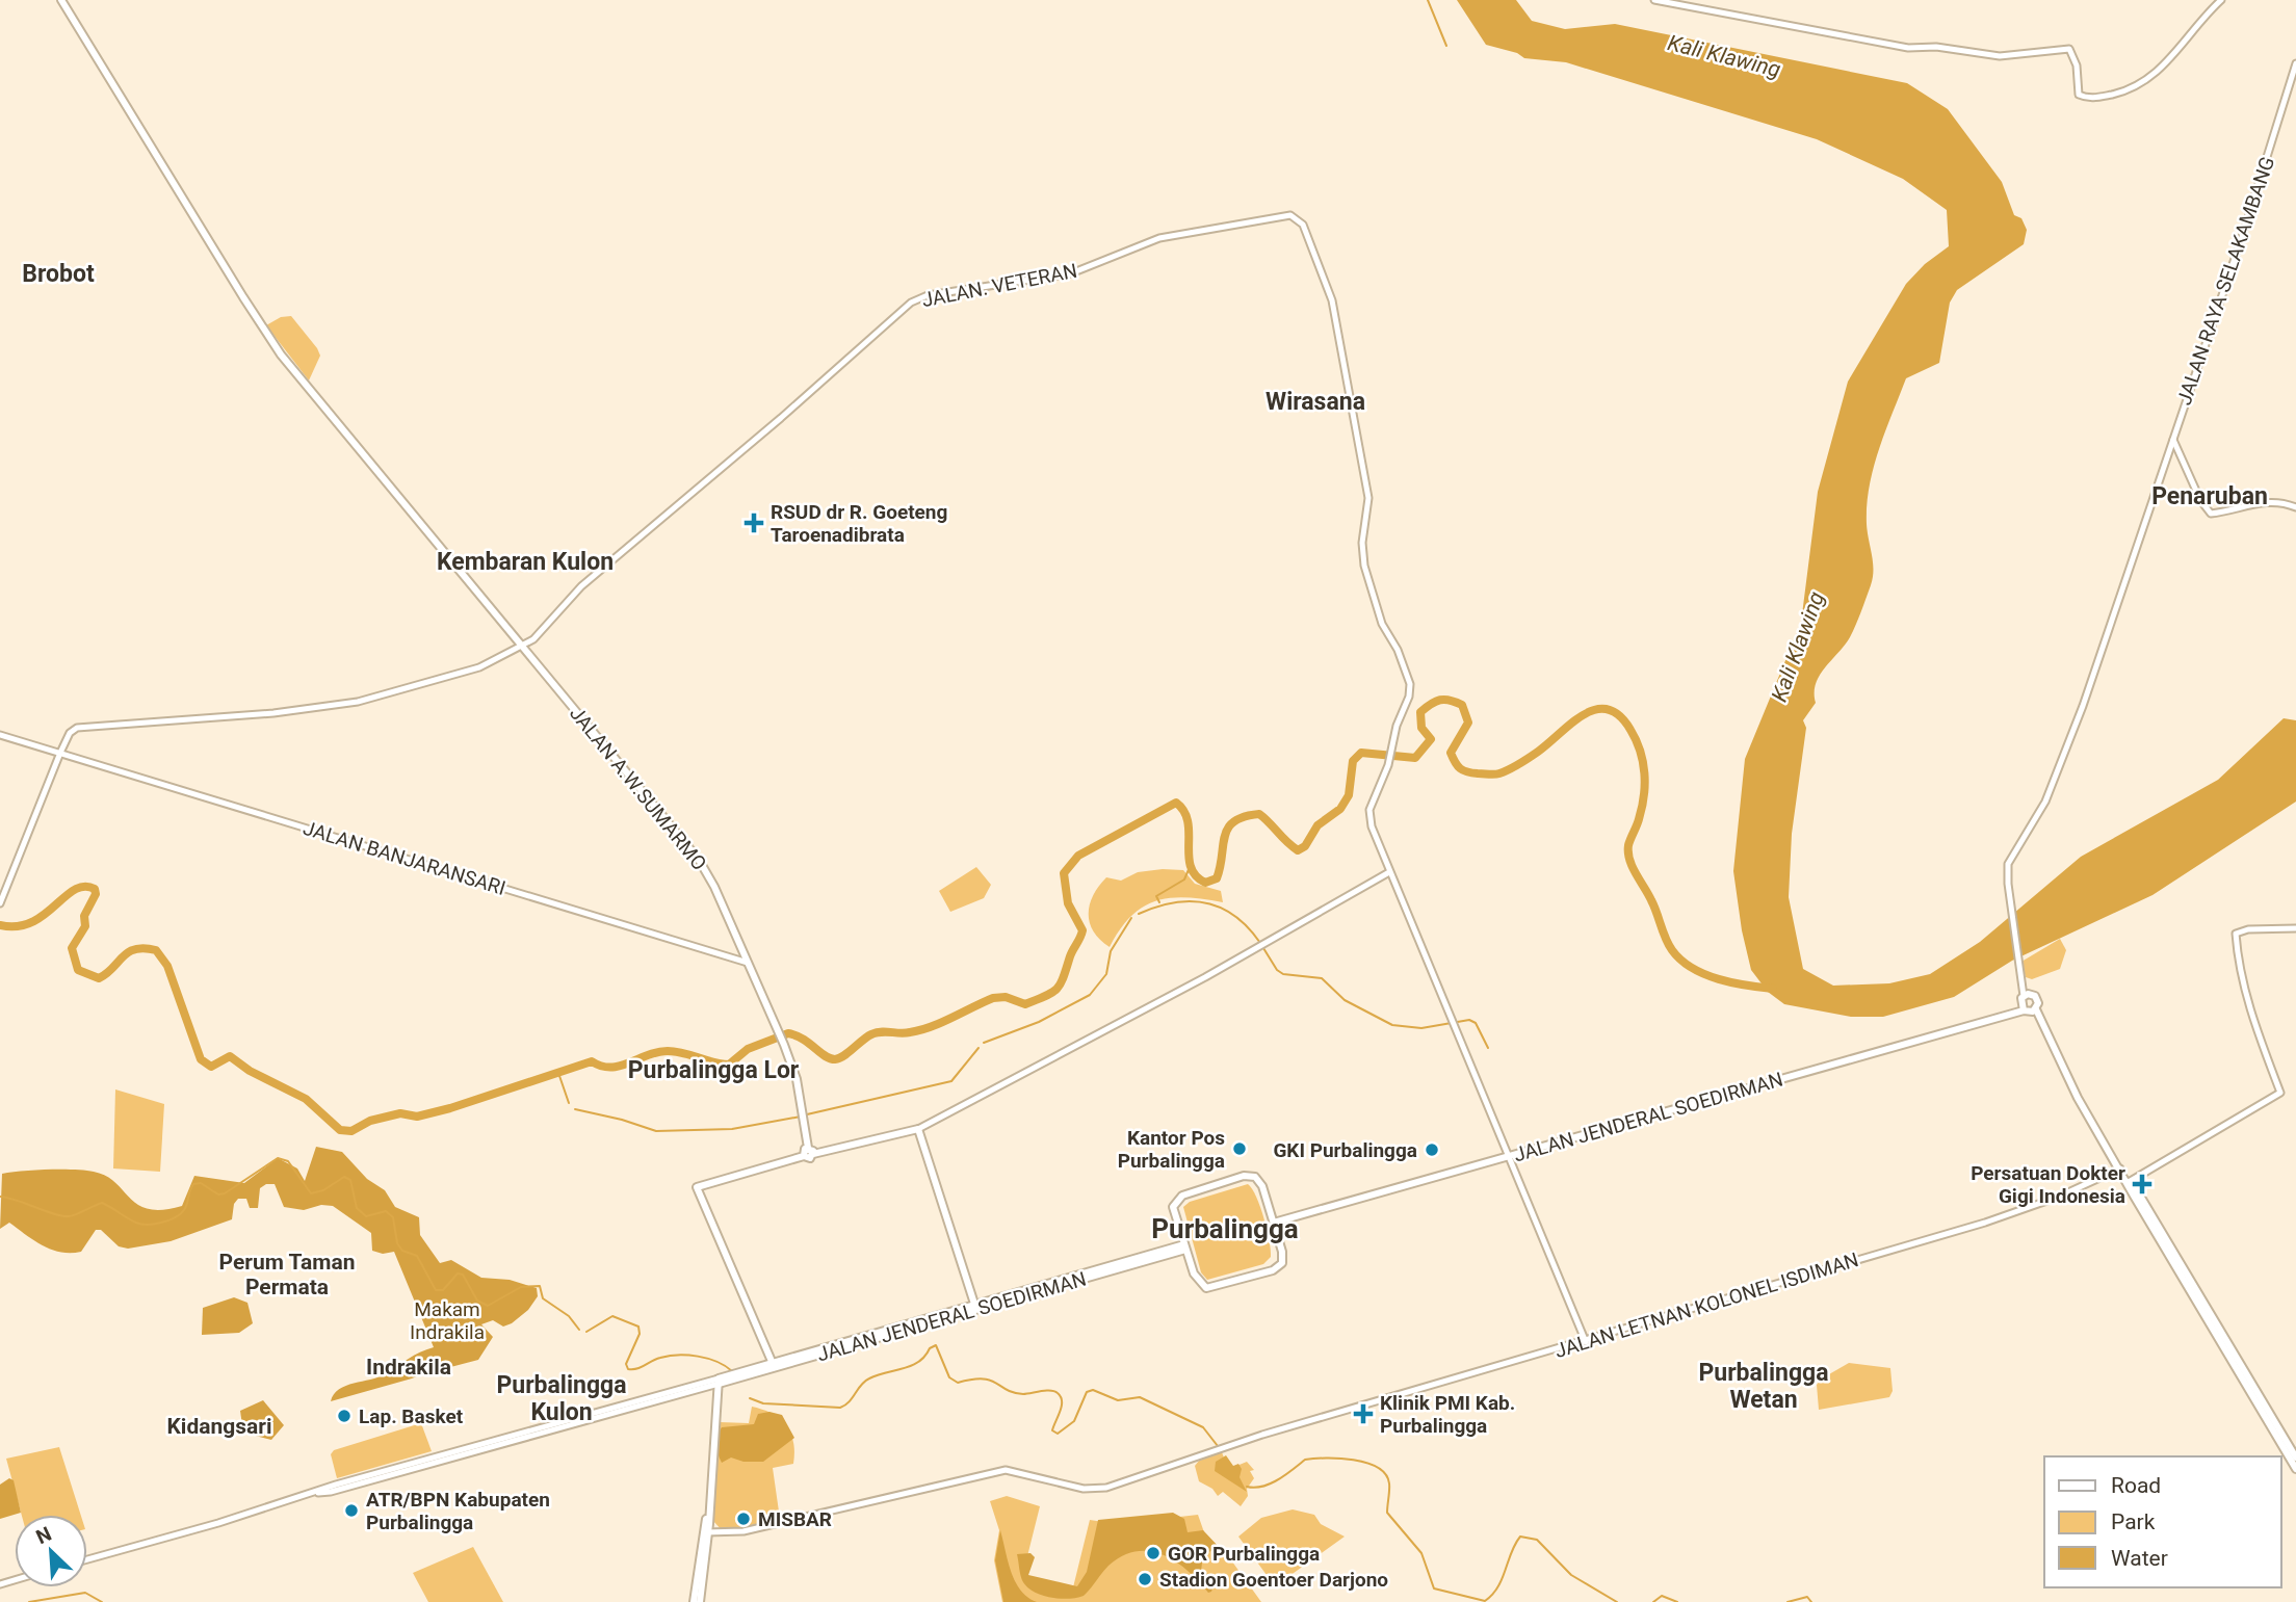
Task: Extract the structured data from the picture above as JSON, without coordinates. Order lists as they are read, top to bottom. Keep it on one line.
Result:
{"streets":{"main road":["JALAN A.W.SUMARMO","JALAN JENDERAL SOEDIRMAN"],"street":["JALAN RAYA SELAKAMBANG","JALAN. VETERAN","JALAN BANJARANSARI","JALAN LETNAN KOLONEL ISDIMAN"]},"crossings":[["JALAN RAYA SELAKAMBANG","JALAN JENDERAL SOEDIRMAN"],["JALAN. VETERAN","JALAN A.W.SUMARMO"],["JALAN. VETERAN","JALAN BANJARANSARI"],["JALAN A.W.SUMARMO","JALAN BANJARANSARI"]],"districts":["Brobot","Wirasana","Penaruban","Kembaran Kulon","Purbalingga Lor","Purbalingga","Perum Taman Permata","Indrakila","Purbalingga Wetan","Purbalingga Kulon","Kidangsari"],"water":["Kali Klawing"],"parks":["Makam Indrakila"],"places":{"health":["RSUD dr R. Goeteng Taroenadibrata","Persatuan Dokter Gigi Indonesia","Klinik PMI Kab. Purbalingga"],"other":["Kantor Pos Purbalingga","GKI Purbalingga","Lap. Basket","ATR/BPN Kabupaten Purbalingga","MISBAR","GOR Purbalingga","Stadion Goentoer Darjono"]},"legend":["Road","Park","Water"],"north":"top left"}
